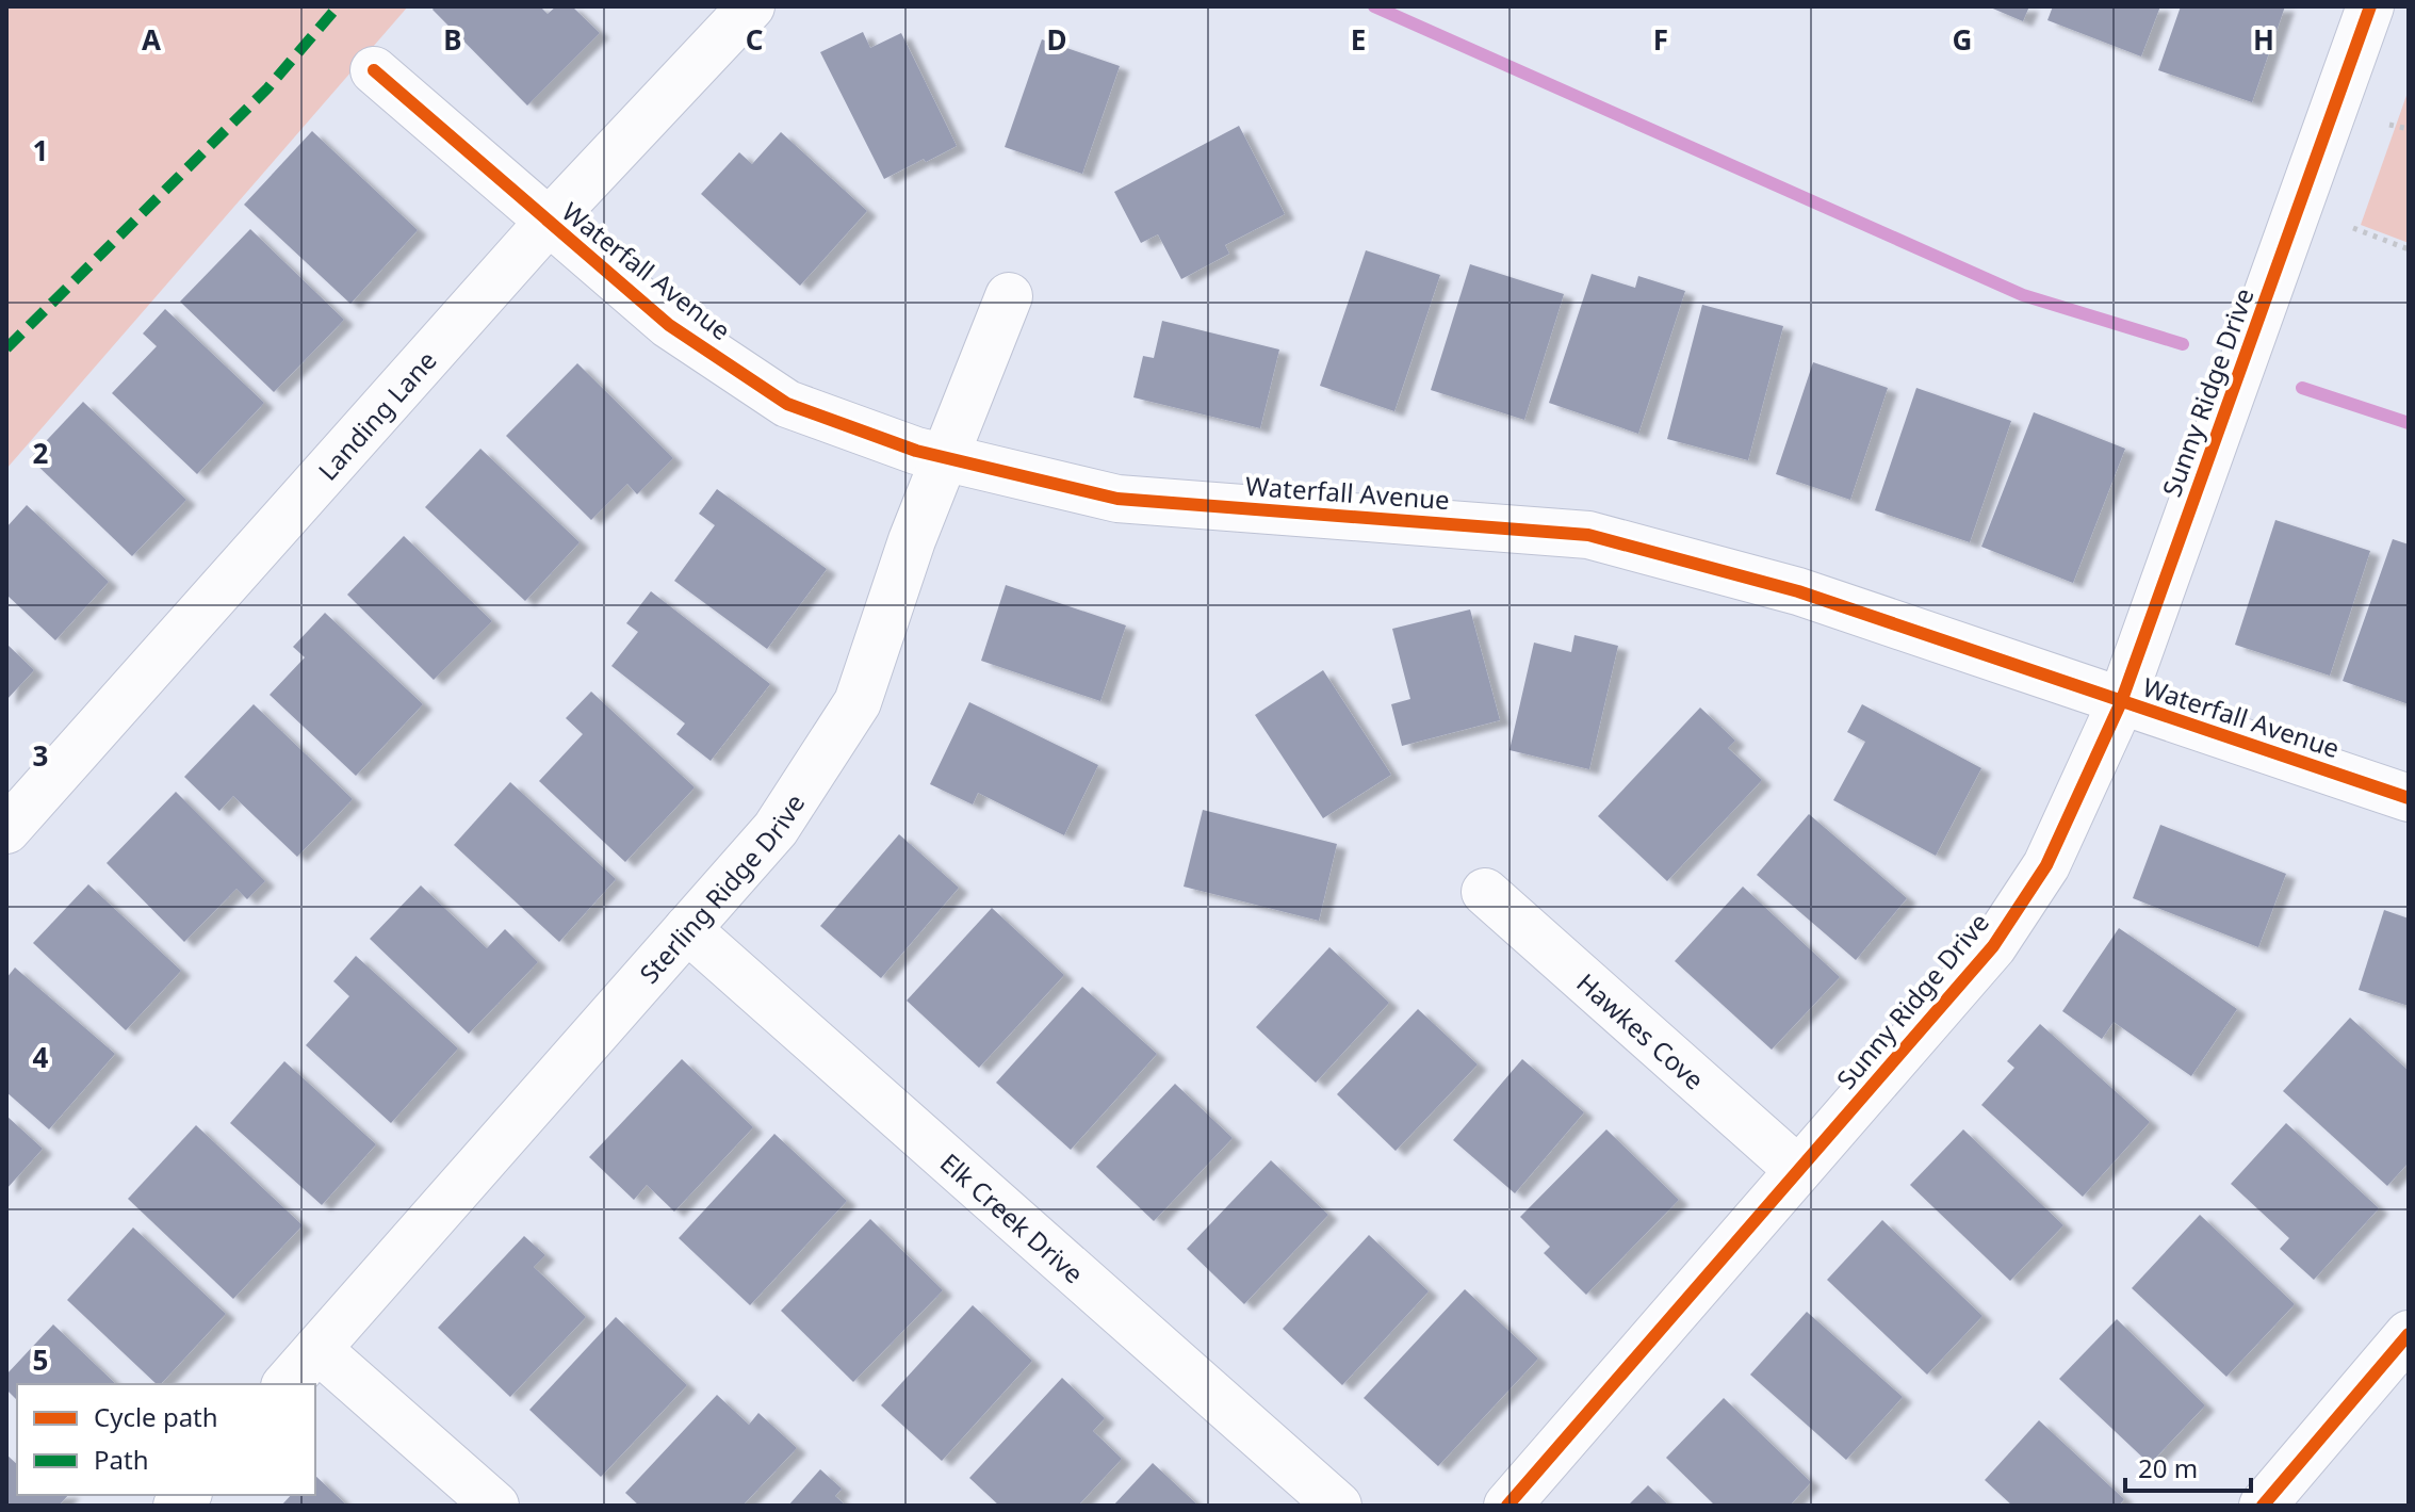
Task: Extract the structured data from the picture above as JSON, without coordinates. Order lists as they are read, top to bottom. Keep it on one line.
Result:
{"streets":{"street":["Waterfall Avenue","Sunny Ridge Drive","Landing Lane","Sterling Ridge Drive","Hawkes Cove","Elk Creek Drive"]},"crossings":[["Waterfall Avenue","Sunny Ridge Drive"],["Waterfall Avenue","Landing Lane"],["Waterfall Avenue","Sterling Ridge Drive"],["Sunny Ridge Drive","Hawkes Cove"],["Sterling Ridge Drive","Elk Creek Drive"]],"legend":["Cycle path","Path"],"scale_bar":"20 m","grid":{"columns":["A","B","C","D","E","F","G","H"],"rows":["1","2","3","4","5"]}}
